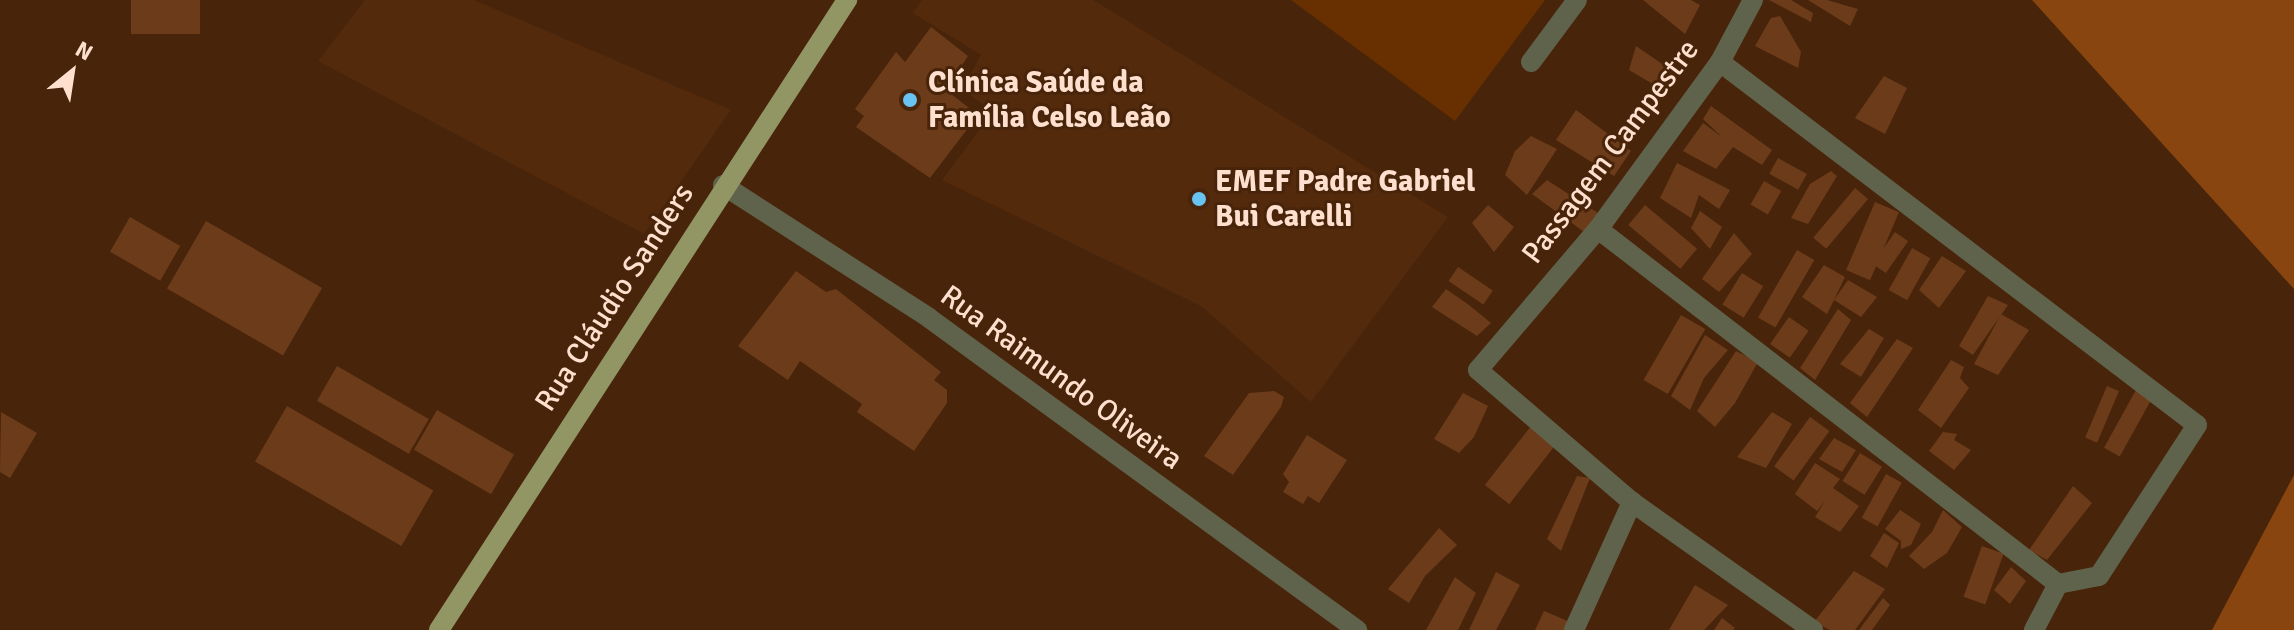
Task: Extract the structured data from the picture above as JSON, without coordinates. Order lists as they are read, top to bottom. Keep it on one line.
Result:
{"streets":{"main road":["Rua Cláudio Sanders"],"street":["Passagem Campestre","Rua Raimundo Oliveira"]},"crossings":[["Rua Cláudio Sanders","Rua Raimundo Oliveira"]],"places":["Clínica Saúde da Família Celso Leão","EMEF Padre Gabriel Bui Carelli"],"north":"top right"}
